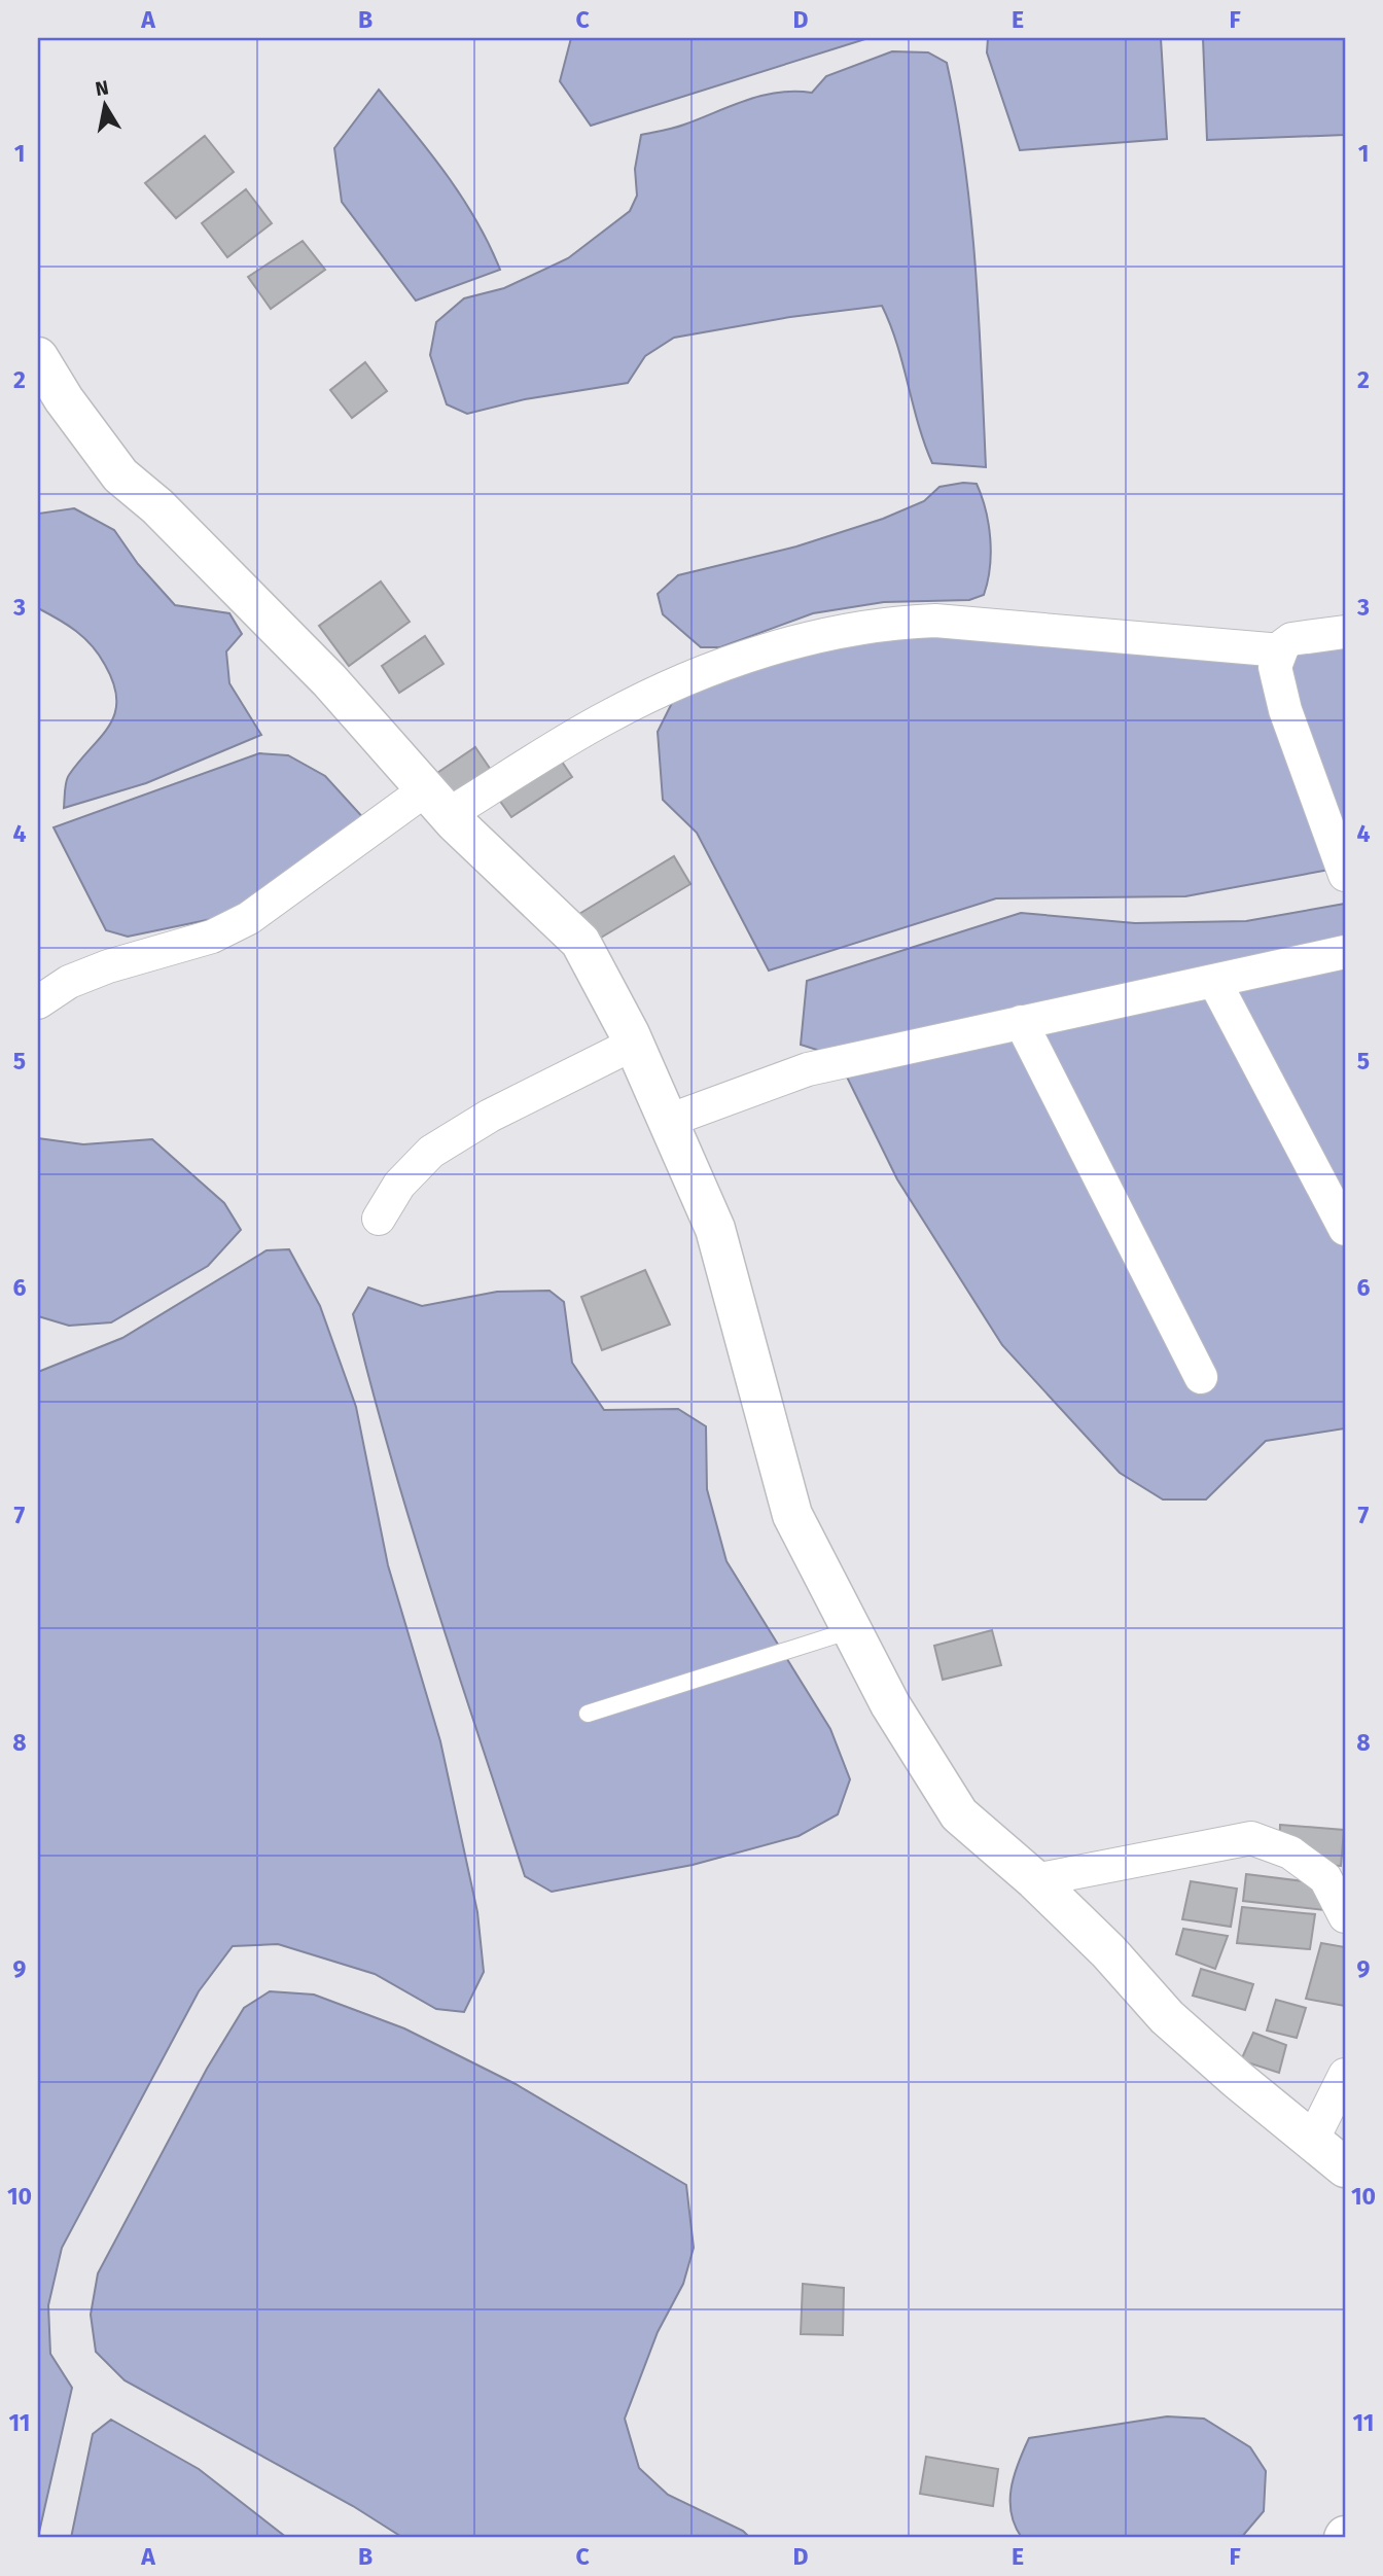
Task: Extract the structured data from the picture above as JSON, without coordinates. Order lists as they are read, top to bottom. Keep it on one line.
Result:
{"north":"top","grid":{"columns":["A","B","C","D","E","F"],"rows":["1","2","3","4","5","6","7","8","9","10","11"]}}
